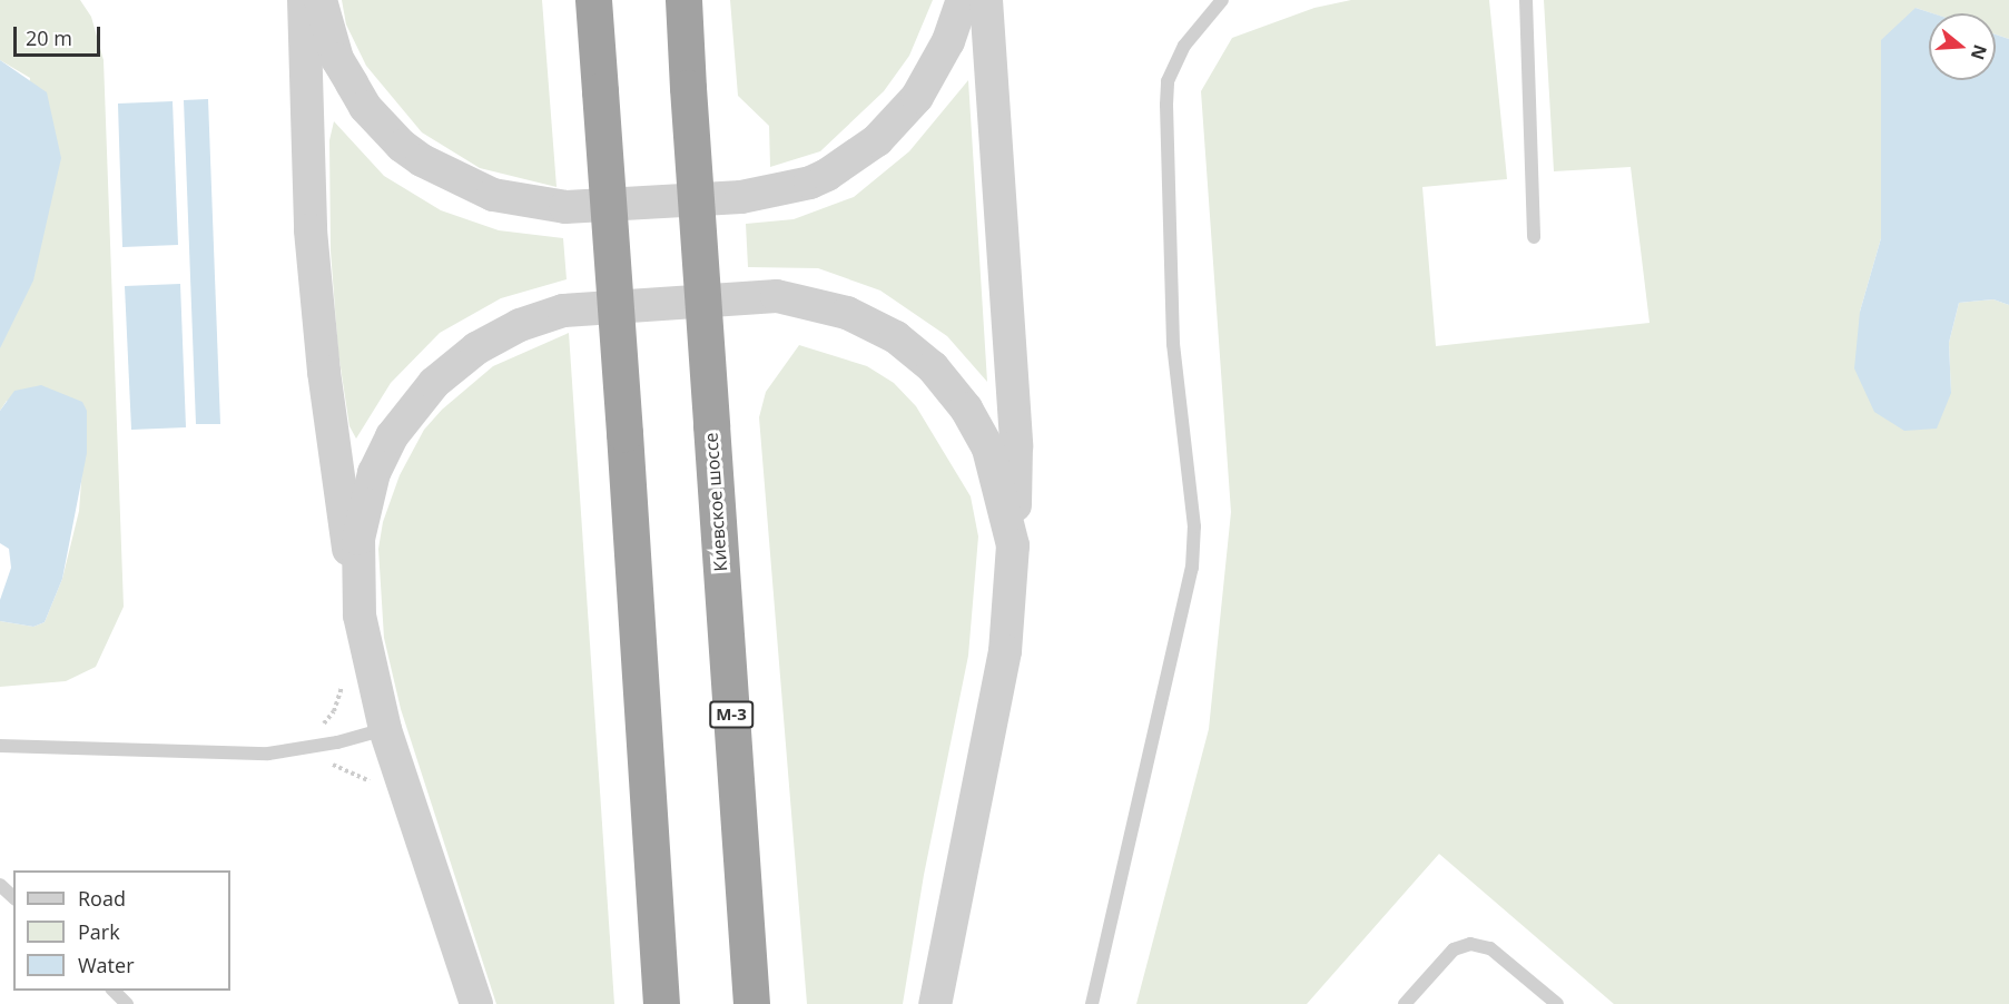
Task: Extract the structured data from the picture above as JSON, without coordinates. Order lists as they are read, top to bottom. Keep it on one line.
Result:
{"streets":{"highway":["Киевское шоссе","М-3"]},"legend":["Road","Park","Water"],"scale_bar":"20 m","north":"right"}
